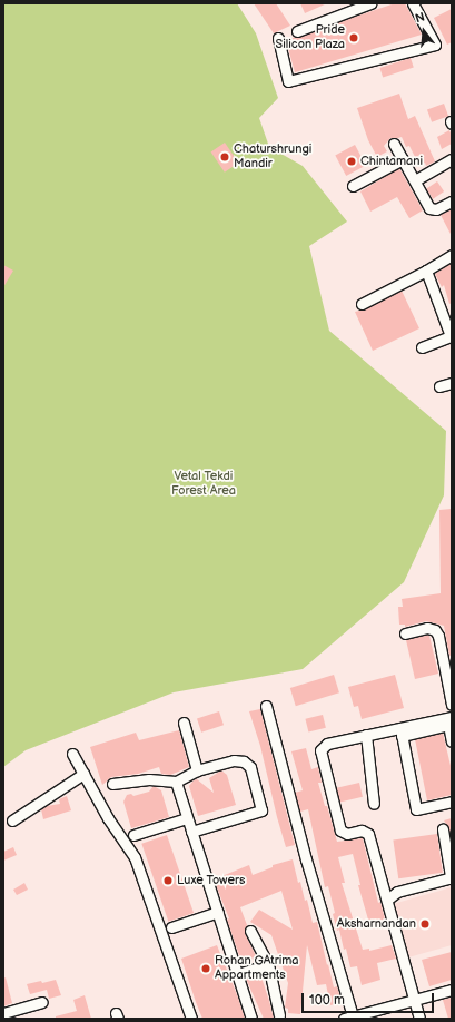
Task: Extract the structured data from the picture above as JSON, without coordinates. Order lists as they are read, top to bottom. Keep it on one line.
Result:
{"parks":["Vetal Tekdi Forest Area"],"places":["Pride Silicon Plaza","Chaturshrungi Mandir","Chintamani","Luxe Towers","Aksharnandan","Rohan GAtrima Appartments"],"scale_bar":"100 m","north":"top"}
